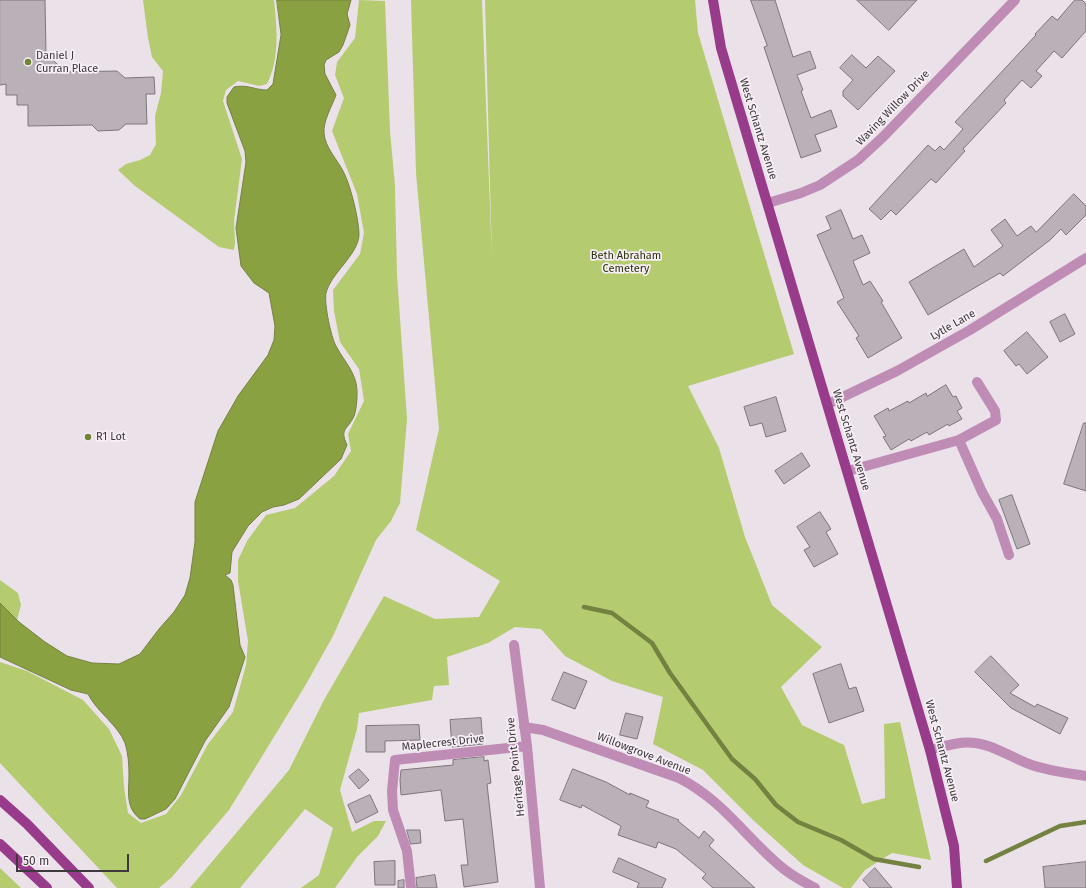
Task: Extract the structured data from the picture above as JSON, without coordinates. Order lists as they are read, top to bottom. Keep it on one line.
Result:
{"streets":{"main road":["West Schantz Avenue"],"street":["Waving Willow Drive","Lytle Lane","Maplecrest Drive","Willowgrove Avenue","Heritage Point Drive"]},"crossings":[["Waving Willow Drive","West Schantz Avenue"],["West Schantz Avenue","Lytle Lane"],["Maplecrest Drive","Heritage Point Drive"],["Willowgrove Avenue","Heritage Point Drive"]],"parks":["Beth Abraham Cemetery"],"places":["Daniel J Curran Place","R1 Lot"],"scale_bar":"50 m"}
